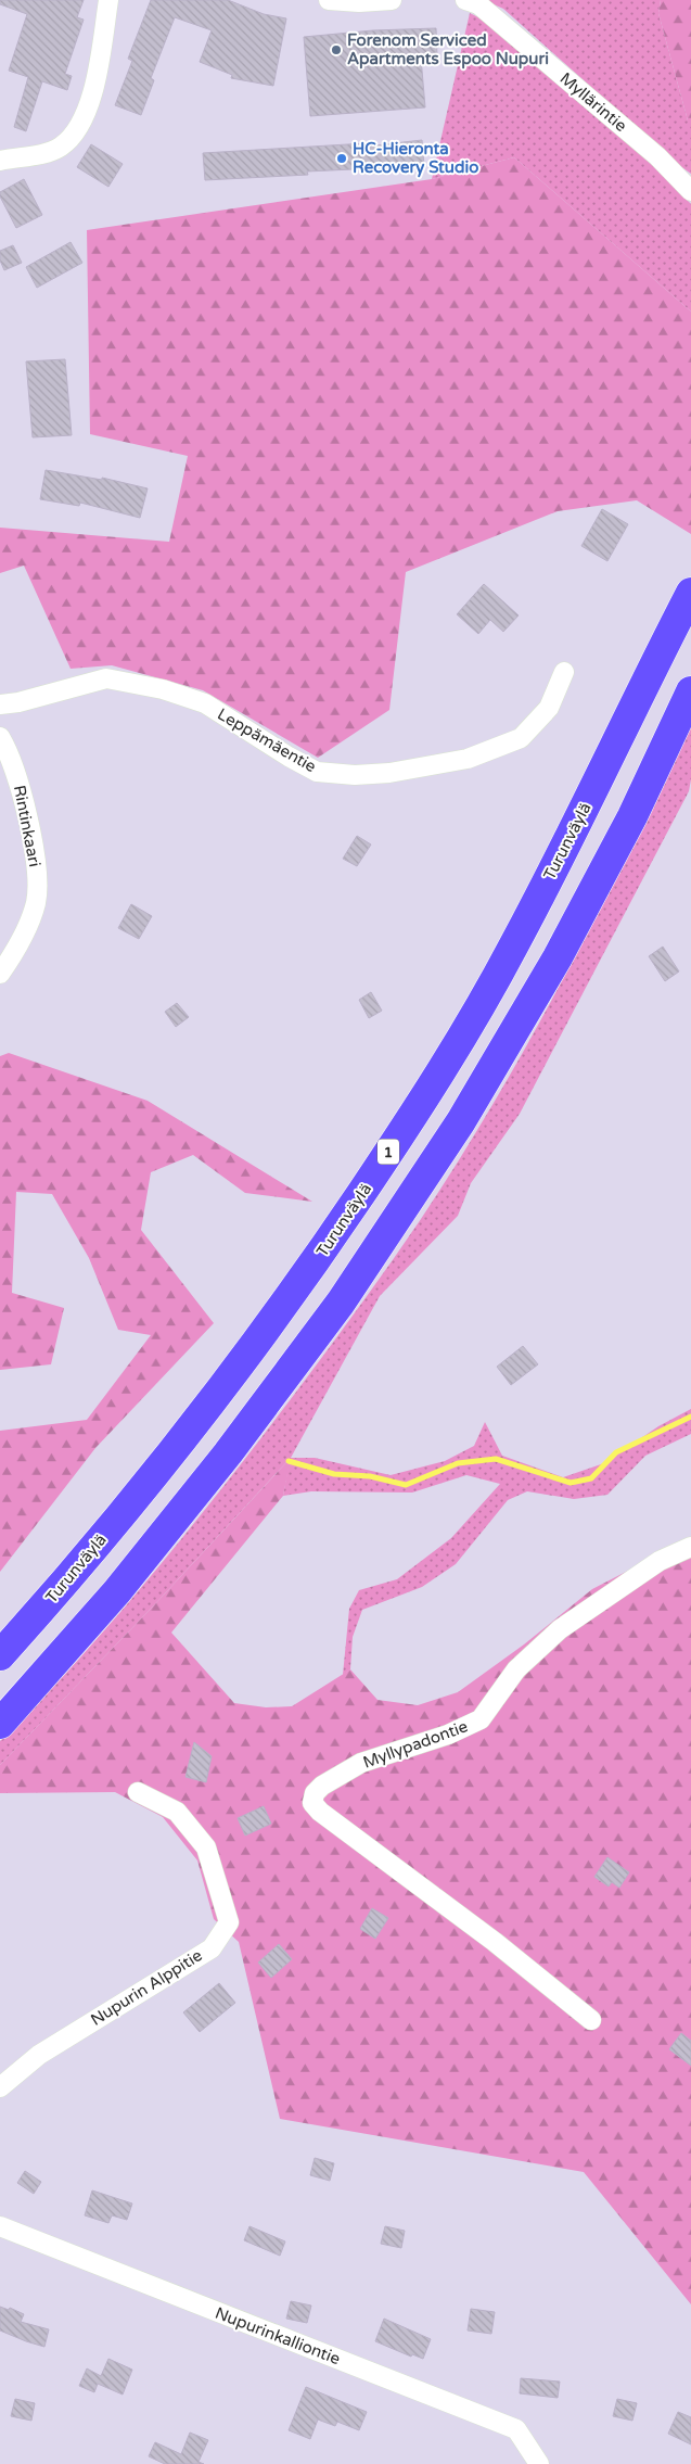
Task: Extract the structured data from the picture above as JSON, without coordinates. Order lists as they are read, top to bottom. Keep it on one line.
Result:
{"streets":{"highway":["Turunväylä","1"],"street":["Myllärintie","Leppämäentie","Rintinkaari","Myllypadontie","Nupurin Alppitie","Nupurinkalliontie"]},"places":["Forenom Serviced Apartments Espoo Nupuri","HC-Hieronta Recovery Studio"]}
